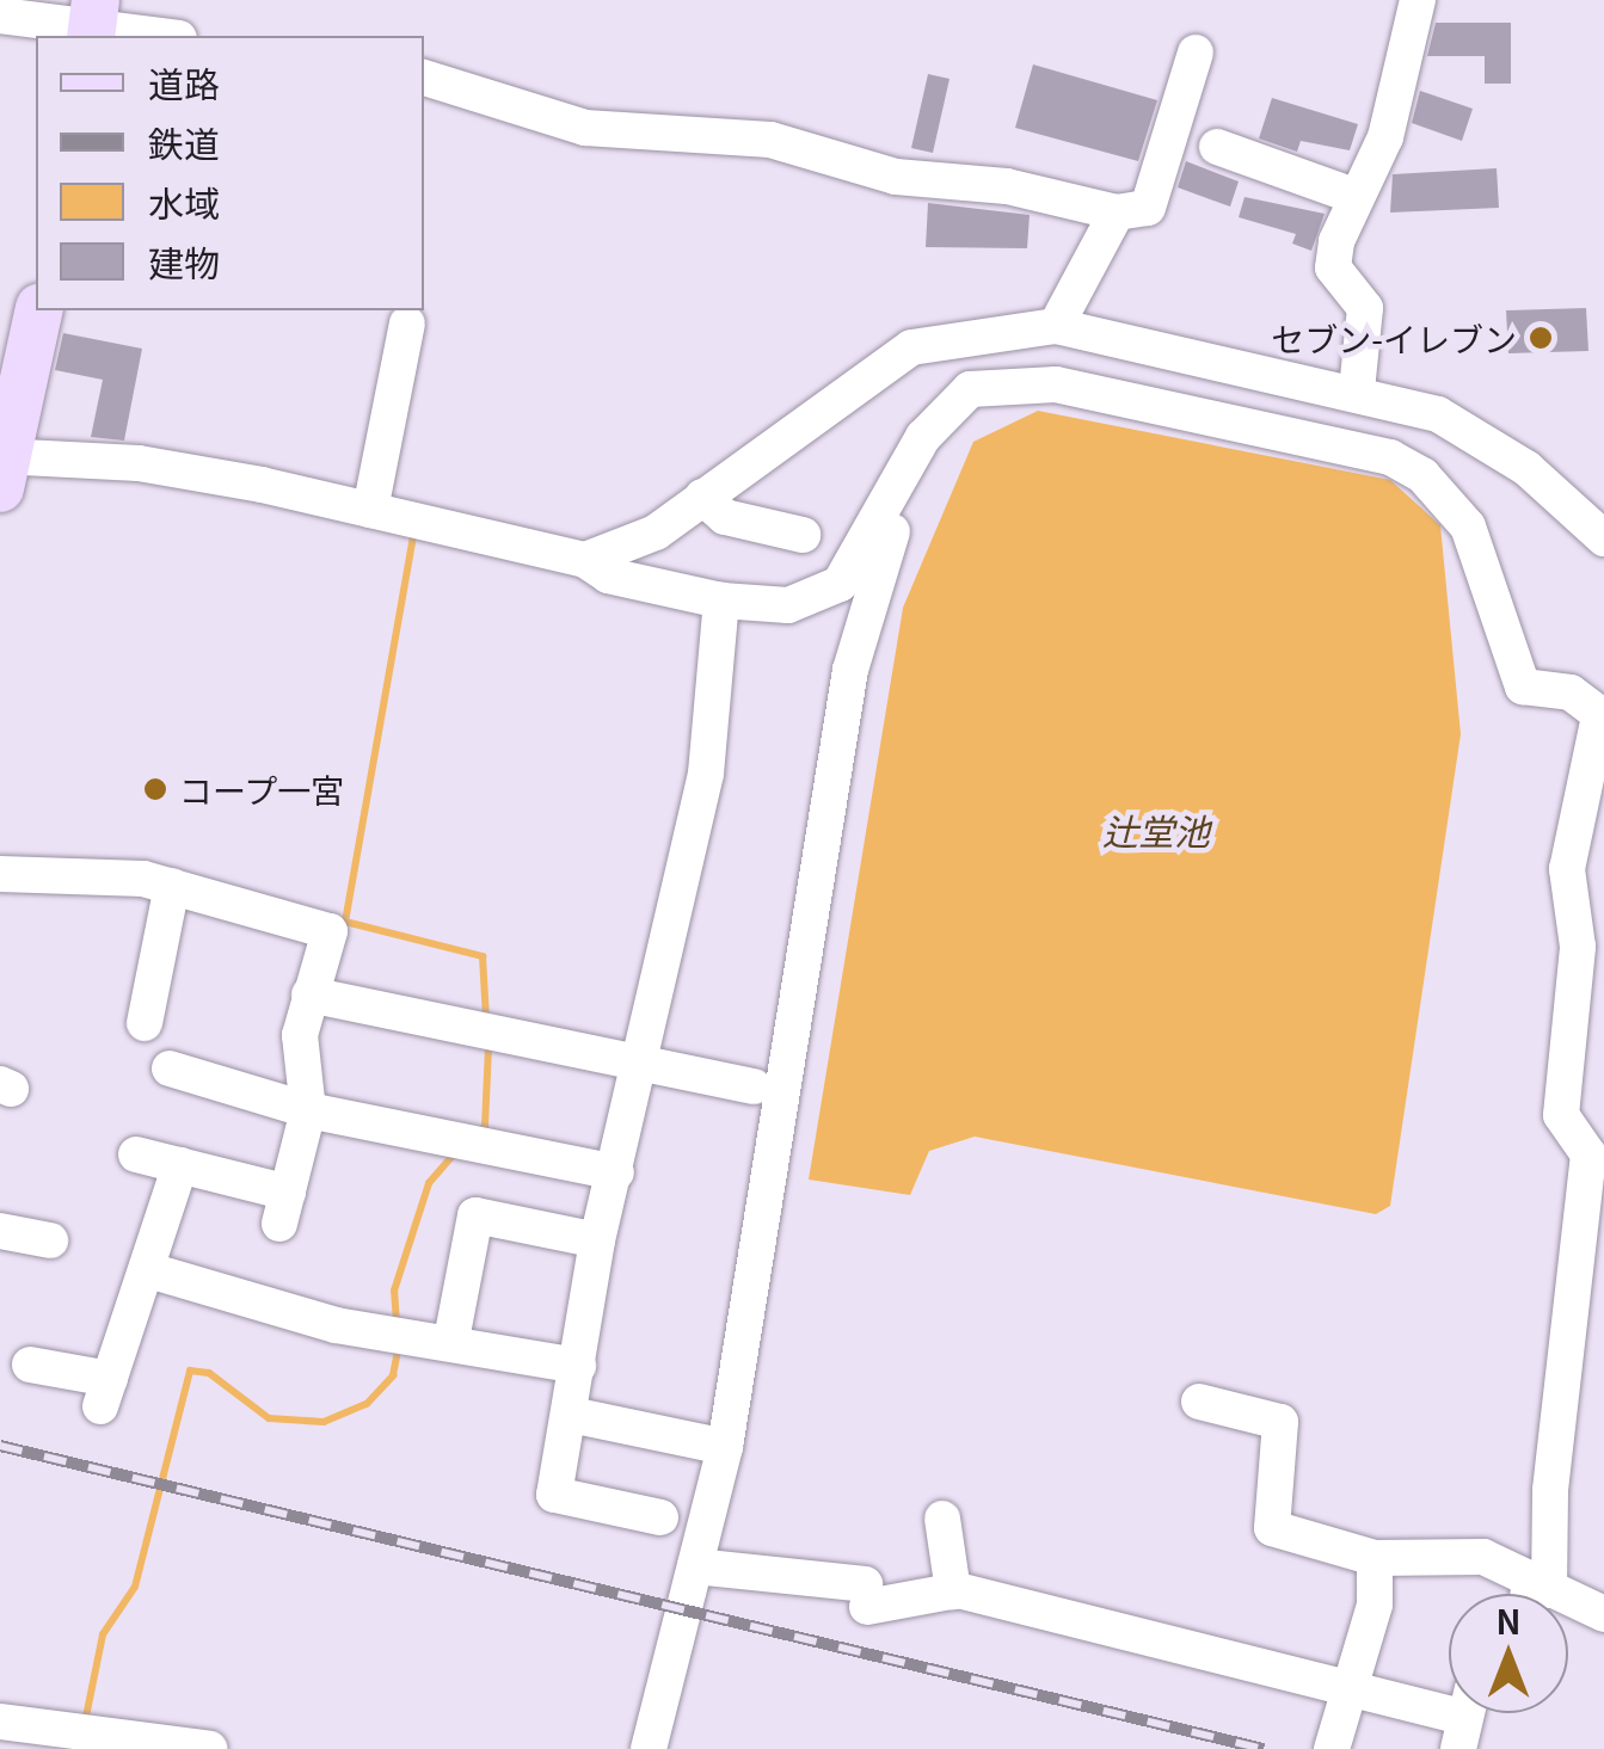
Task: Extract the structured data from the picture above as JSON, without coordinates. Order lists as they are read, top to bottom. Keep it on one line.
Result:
{"water":["辻堂池"],"places":["セブン-イレブン","コープ一宮"],"legend":["道路","鉄道","水域","建物"],"north":"top"}
